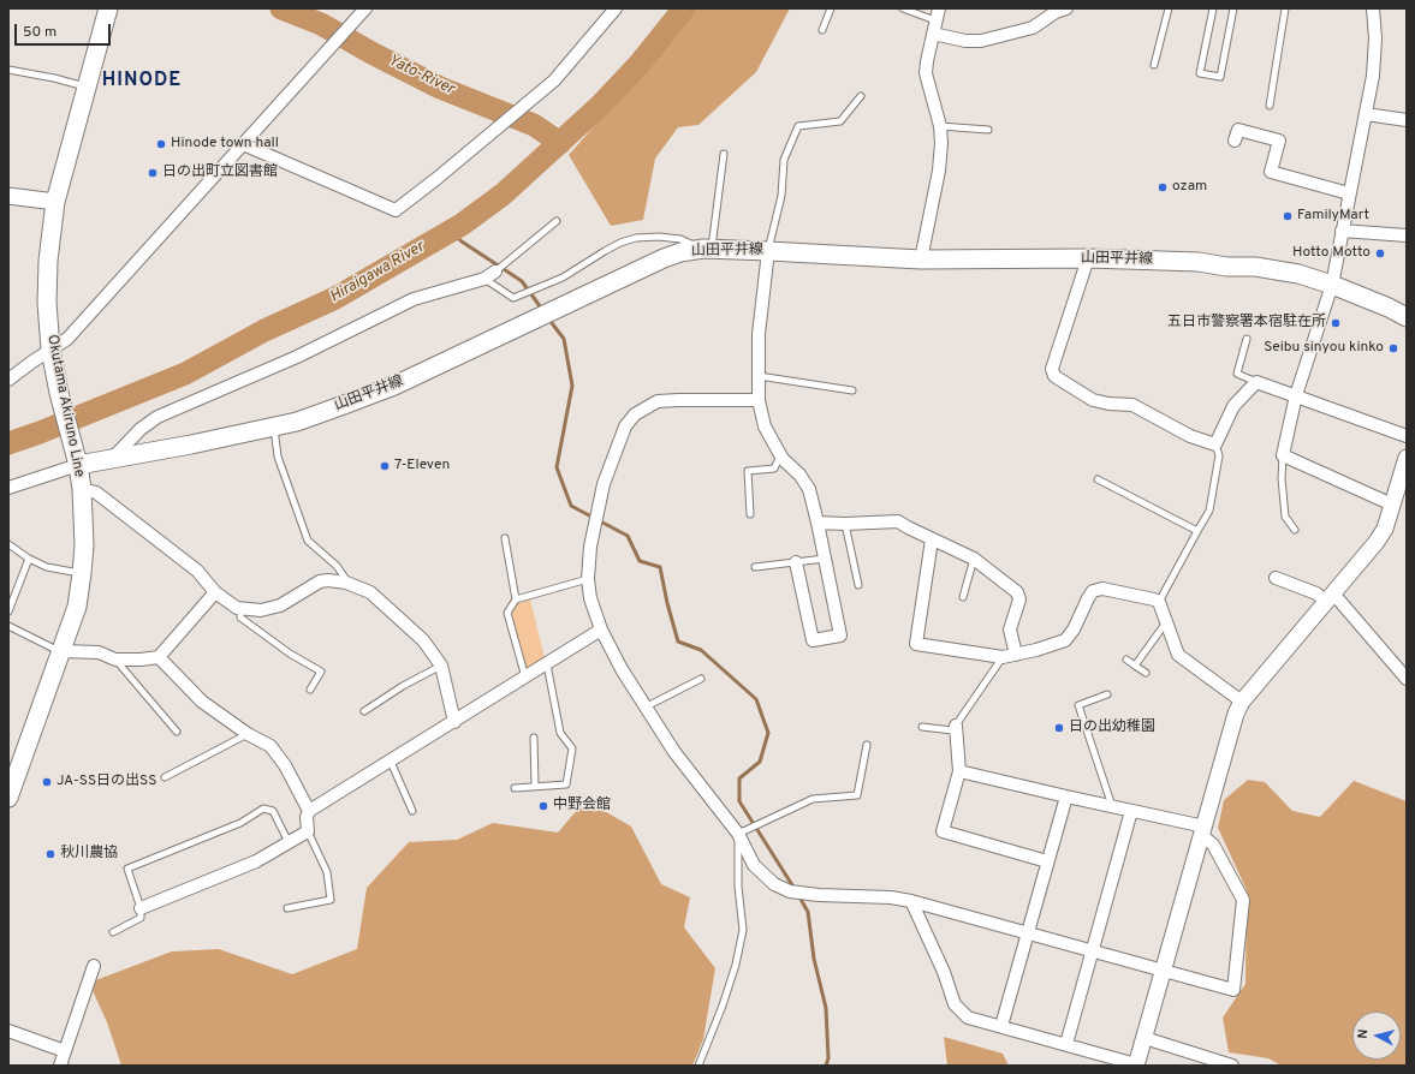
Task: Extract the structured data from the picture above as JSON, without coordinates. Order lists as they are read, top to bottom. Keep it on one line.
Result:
{"streets":{"main road":["山田平井線","Okutama Akiruno Line"]},"crossings":[["山田平井線","Okutama Akiruno Line"]],"districts":["HINODE"],"water":["Yato-River","Hiraigawa River"],"places":["Hinode town hall","日の出町立図書館","ozam","FamilyMart","Hotto Motto","五日市警察署本宿駐在所","Seibu sinyou kinko","7-Eleven","日の出幼稚園","JA-SS日の出SS","中野会館","秋川農協"],"scale_bar":"50 m","north":"left"}
